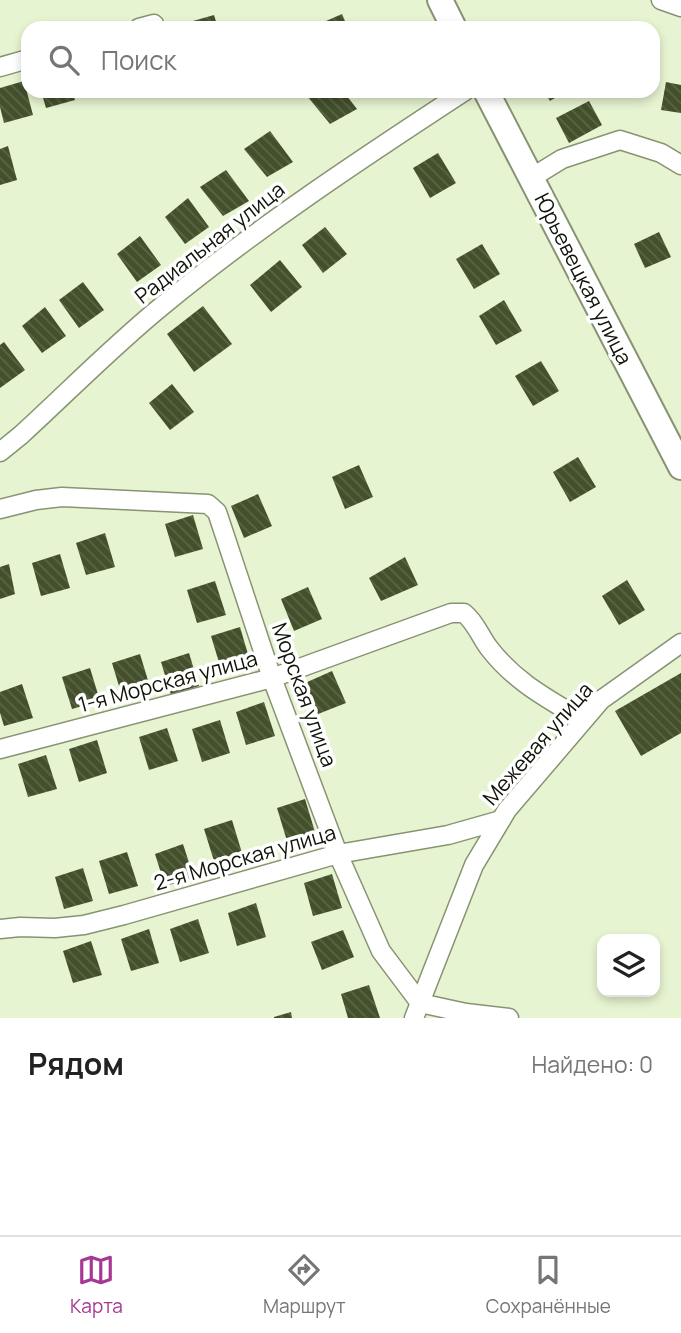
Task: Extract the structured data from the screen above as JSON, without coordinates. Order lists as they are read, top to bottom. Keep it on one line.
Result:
{"streets":{"main road":["Юрьевецкая улица"],"street":["Радиальная улица","1-я Морская улица","Морская улица","Межевая улица","2-я Морская улица"]},"crossings":[["1-я Морская улица","Морская улица"],["1-я Морская улица","Межевая улица"],["Морская улица","Межевая улица"],["Морская улица","2-я Морская улица"],["Межевая улица","2-я Морская улица"]],"page":{"search":"Поиск","heading":["Рядом","Найдено: 0"],"nav":["Карта","Маршрут","Сохранённые"]}}
